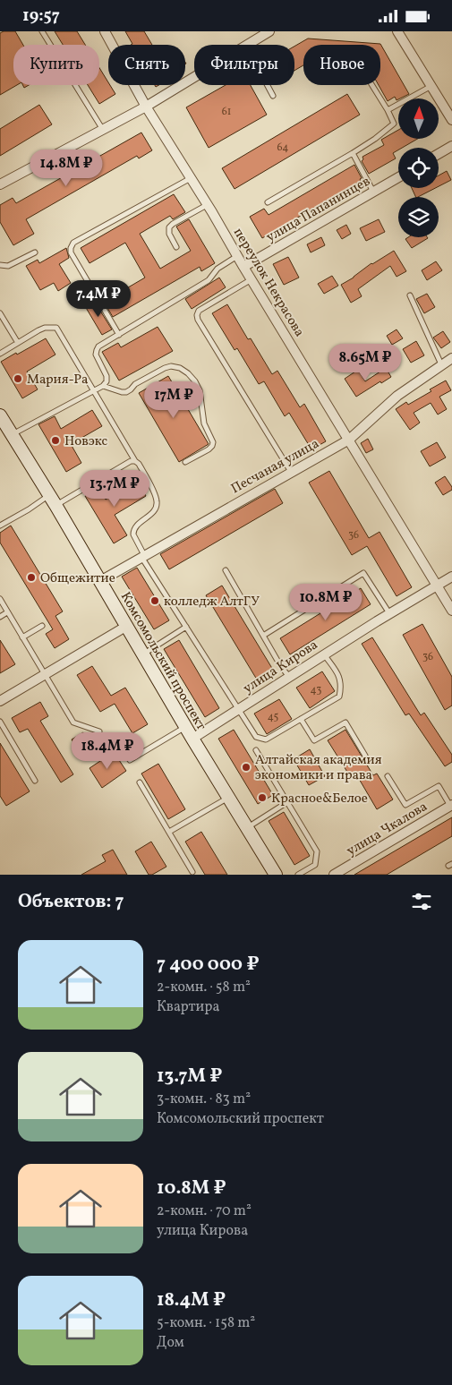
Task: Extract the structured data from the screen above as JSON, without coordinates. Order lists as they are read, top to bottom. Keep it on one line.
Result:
{"streets":{"main road":["Комсомольский проспект"],"street":["улица Папанинцев","переулок Некрасова","Песчаная улица","улица Кирова","улица Чкалова"]},"crossings":[["улица Папанинцев","переулок Некрасова"],["переулок Некрасова","Песчаная улица"],["переулок Некрасова","улица Кирова"],["Песчаная улица","Комсомольский проспект"],["Комсомольский проспект","улица Кирова"]],"places":["Мария-Ра","Новэкс","Общежитие","колледж АлтГУ","Алтайская академия экономики и права","Красное&Белое"],"house_numbers":["61","64","36","36","43","45"],"north":"top","page":{"status":"19:57","chip":["Купить","Снять","Фильтры","Новое"],"price":["14.8M ₽","7.4M ₽","8.65M ₽","17M ₽","13.7M ₽","10.8M ₽","18.4M ₽"],"heading":"Объектов: 7","list":[{"name":"7 400 000 ₽","note":"2-комн. · 58 m² · Квартира"},{"name":"13.7M ₽","note":"3-комн. · 83 m² · Комсомольский проспект"},{"name":"10.8M ₽","note":"2-комн. · 70 m² · улица Кирова"},{"name":"18.4M ₽","note":"5-комн. · 158 m² · Дом"}]}}
